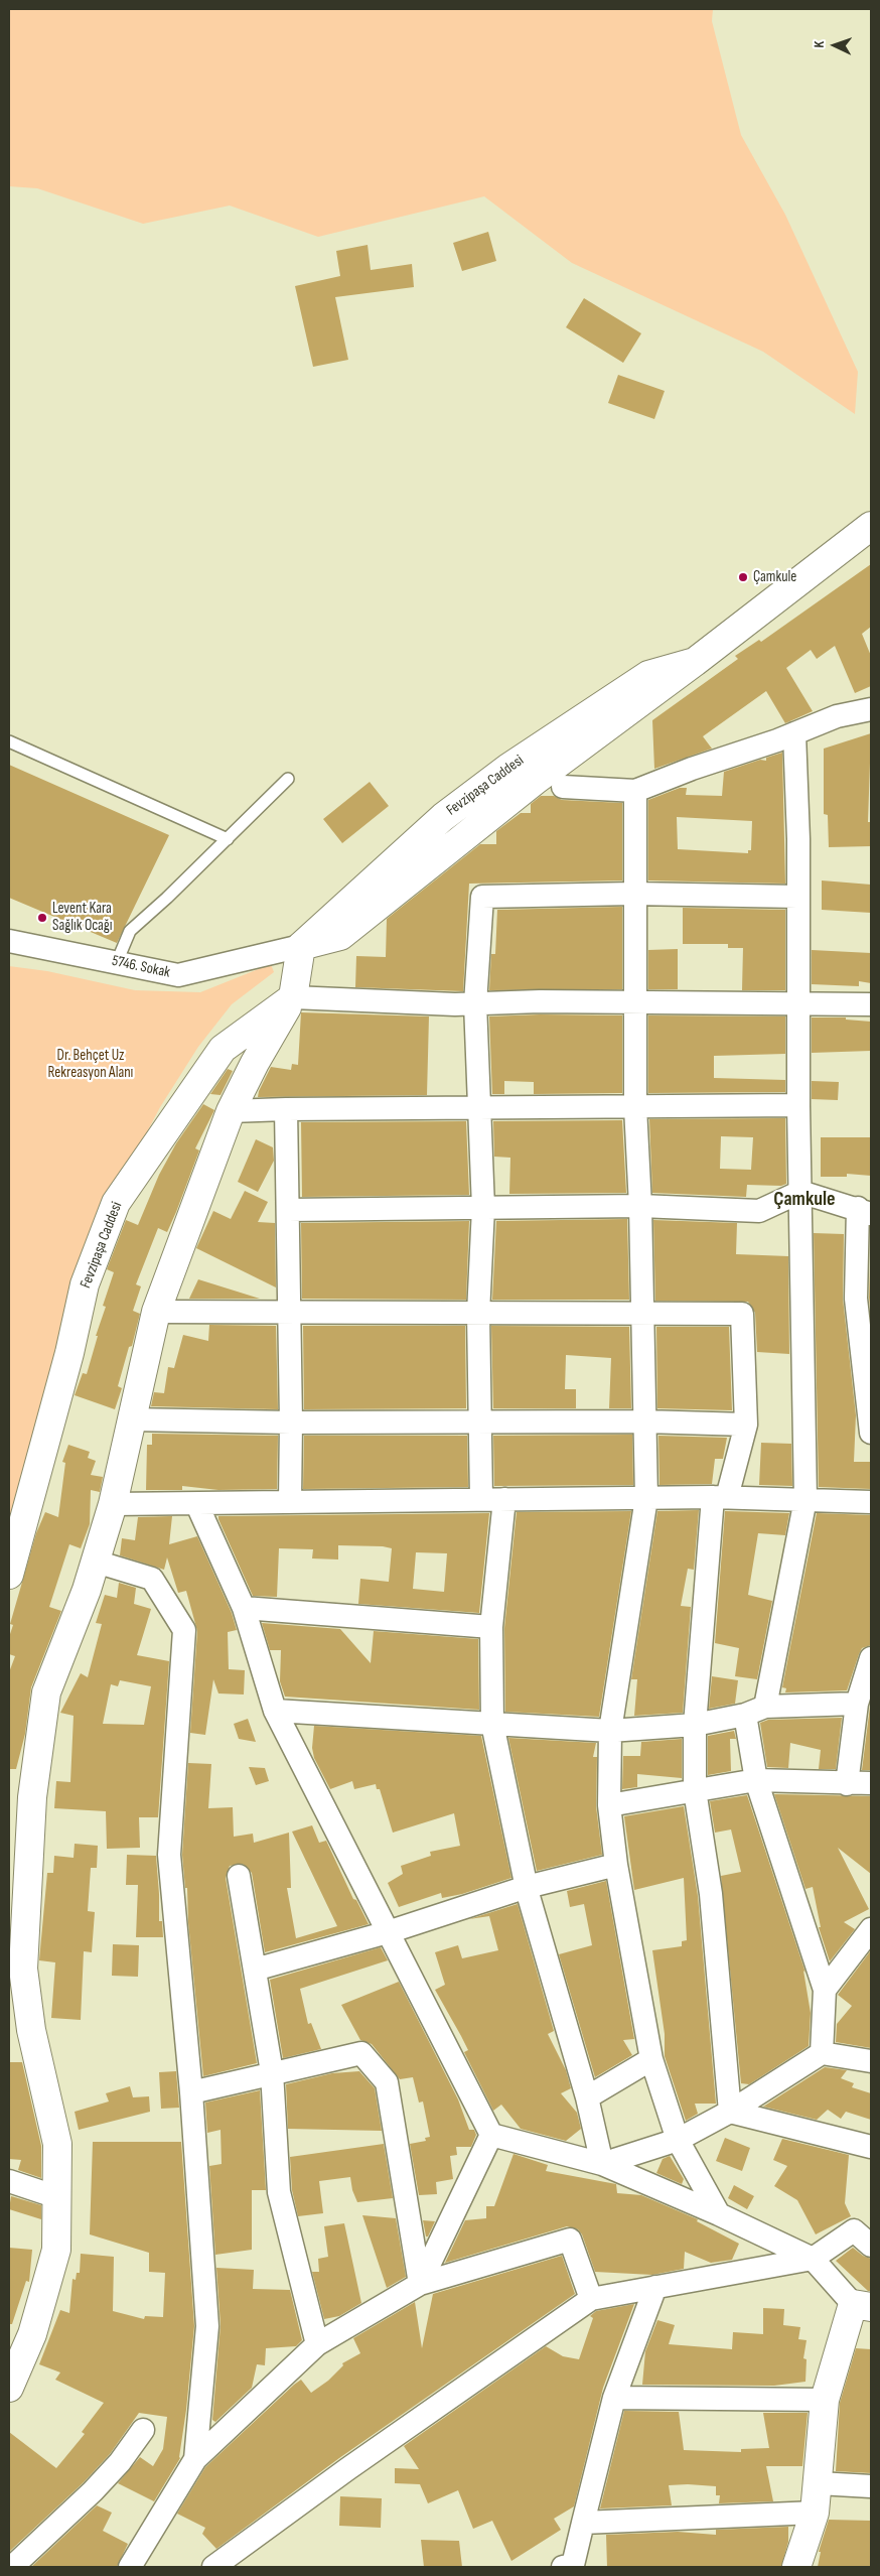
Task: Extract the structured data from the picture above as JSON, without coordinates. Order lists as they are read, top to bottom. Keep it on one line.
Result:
{"streets":{"street":["Fevzipaşa Caddesi","5746. Sokak"]},"crossings":[["Fevzipaşa Caddesi","5746. Sokak"]],"districts":["Çamkule"],"parks":["Dr. Behçet Uz Rekreasyon Alanı"],"places":["Çamkule","Levent Kara Sağlık Ocağı"],"north":"left"}
